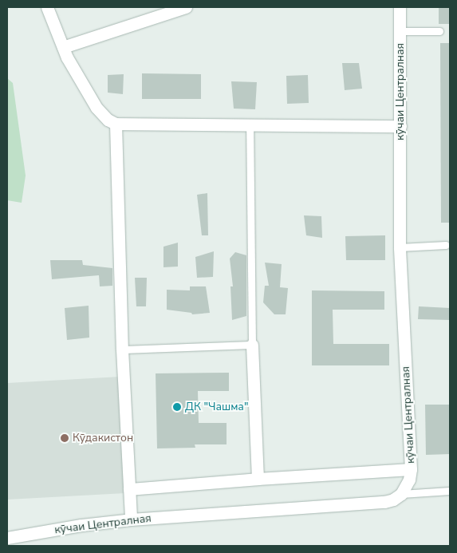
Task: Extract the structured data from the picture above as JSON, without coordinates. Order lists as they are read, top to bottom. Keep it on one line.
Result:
{"streets":{"street":["кӯчаи Централная"]},"places":["ДК \"Чашма\"","Кӯдакистон"]}
